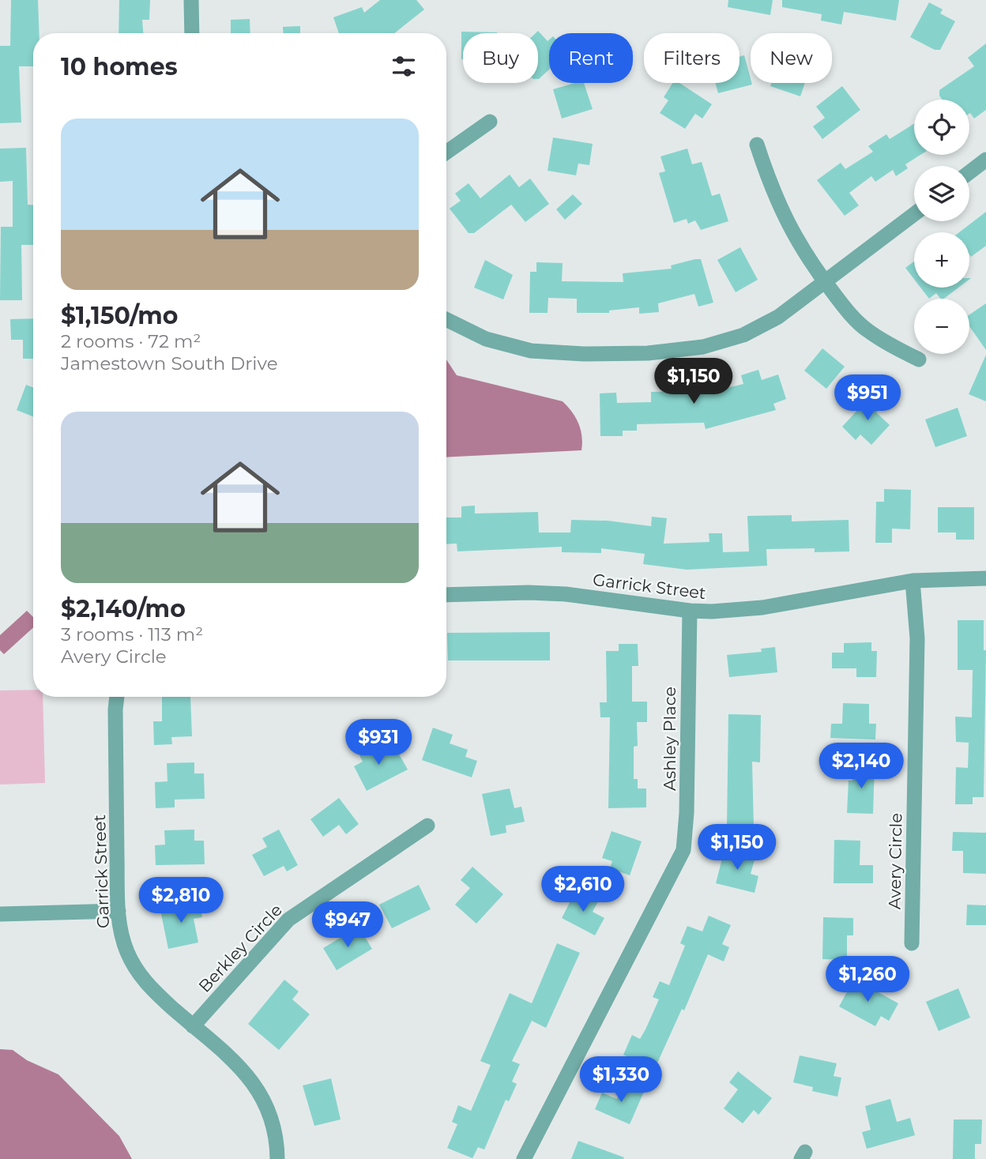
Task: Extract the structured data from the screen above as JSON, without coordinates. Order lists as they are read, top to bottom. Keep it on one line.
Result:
{"streets":{"street":["Garrick Street","Ashley Place","Avery Circle","Berkley Circle"]},"crossings":[["Garrick Street","Ashley Place"],["Garrick Street","Avery Circle"],["Garrick Street","Berkley Circle"]],"page":{"chip":["Buy","Rent","Filters","New"],"heading":"10 homes","map_buttons":["+","−"],"list":[{"name":"$1,150/mo","note":"2 rooms · 72 m² · Jamestown South Drive"},{"name":"$2,140/mo","note":"3 rooms · 113 m² · Avery Circle"}],"price":["$1,150","$951","$931","$2,140","$1,150","$2,610","$2,810","$947","$1,260","$1,330"]}}
